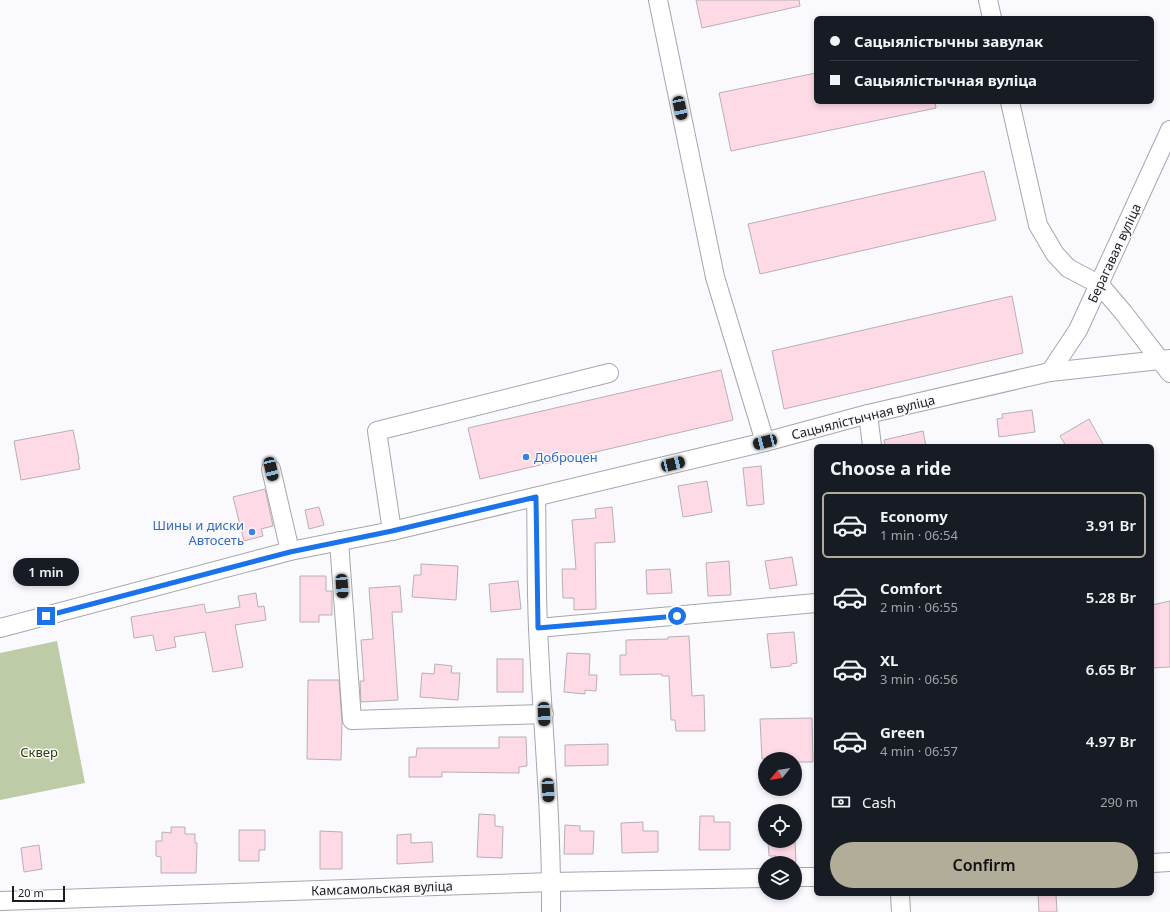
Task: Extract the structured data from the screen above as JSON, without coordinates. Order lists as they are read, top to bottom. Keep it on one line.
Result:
{"streets":{"street":["Берагавая вуліца","Сацыялістычная вуліца","Камсамольская вуліца"]},"crossings":[["Берагавая вуліца","Сацыялістычная вуліца"]],"parks":["Сквер"],"places":["Доброцен","Шины и диски Автосеть"],"scale_bar":"20 m","north":"bottom left","page":{"banner":["Сацыялістычны завулак","Сацыялістычная вуліца"],"heading":"Choose a ride","list":[{"name":"Economy","note":"1 min · 06:54","value":"3.91 Br"},{"name":"Comfort","note":"2 min · 06:55","value":"5.28 Br"},{"name":"XL","note":"3 min · 06:56","value":"6.65 Br"},{"name":"Green","note":"4 min · 06:57","value":"4.97 Br"}],"bubble":"1 min","pay":["Cash","290 m"],"buttons":"Confirm","scale":"20 m"}}
